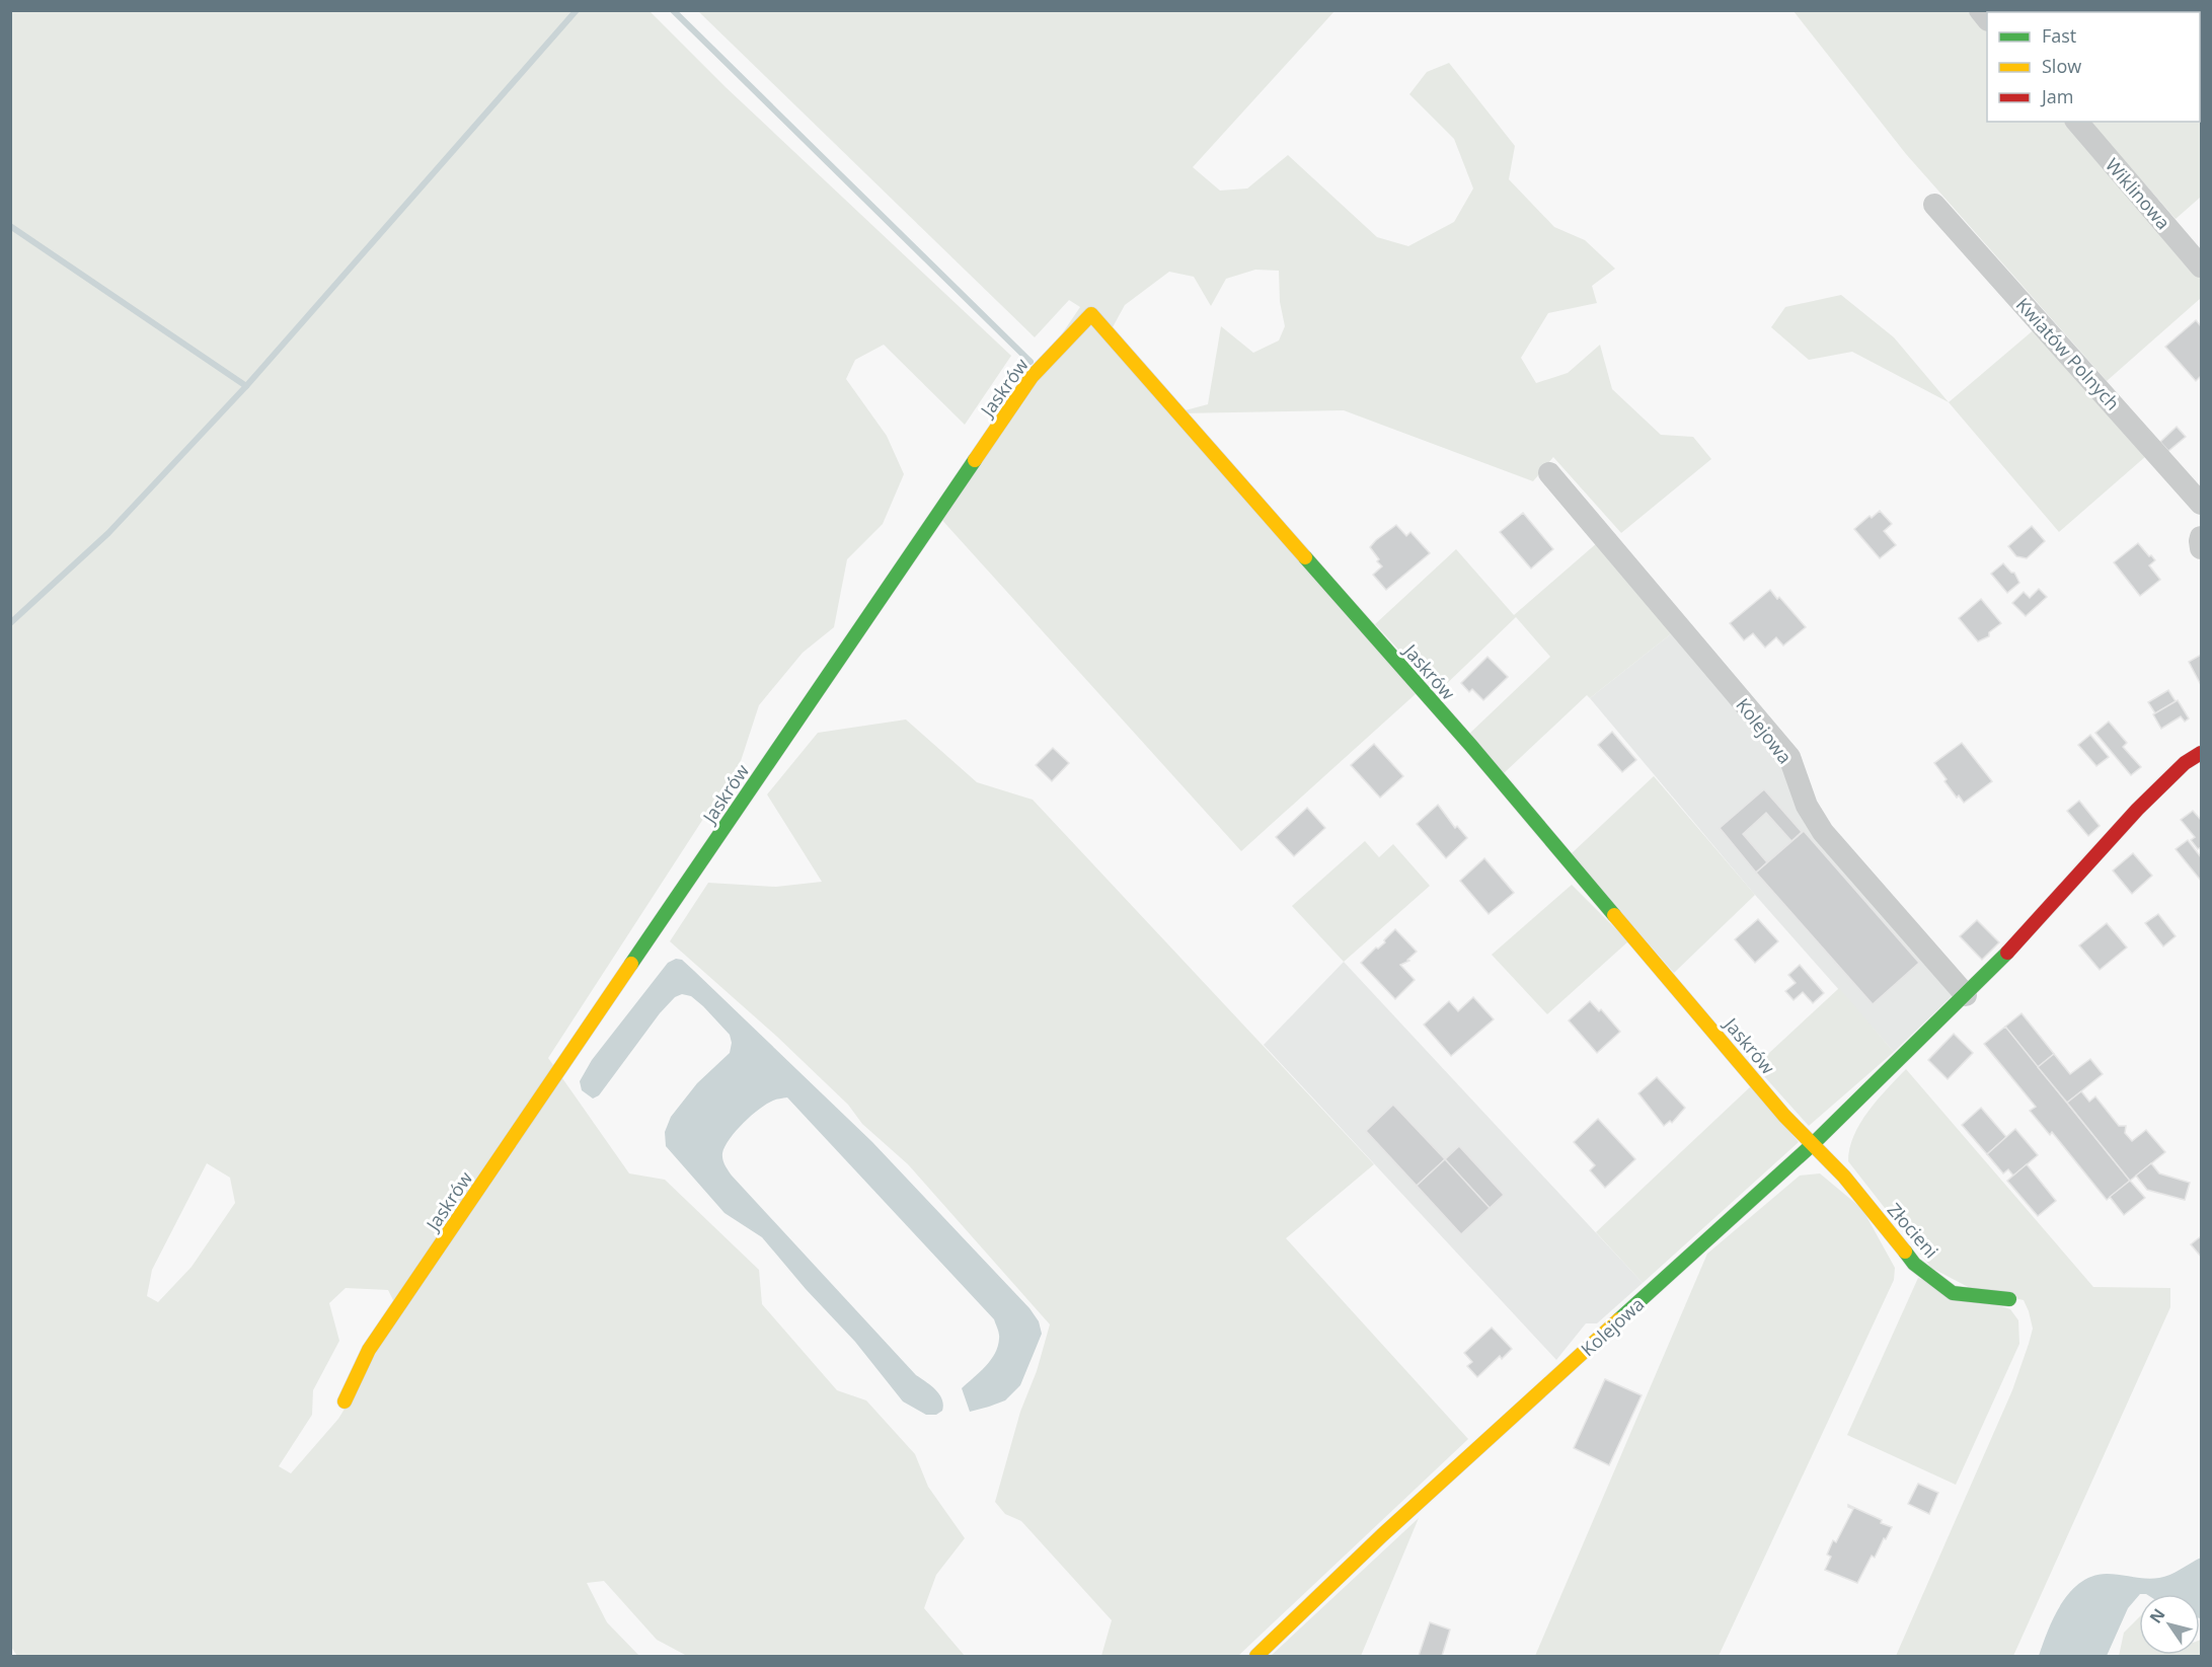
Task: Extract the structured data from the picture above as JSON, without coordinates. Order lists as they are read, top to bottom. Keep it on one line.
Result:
{"streets":{"street":["Wiklinowa","Kwiatów Polnych","Jaskrów","Kolejowa","Złocieni"]},"crossings":[["Jaskrów","Kolejowa"],["Jaskrów","Złocieni"],["Kolejowa","Złocieni"]],"legend":["Fast","Slow","Jam"],"north":"top left"}
